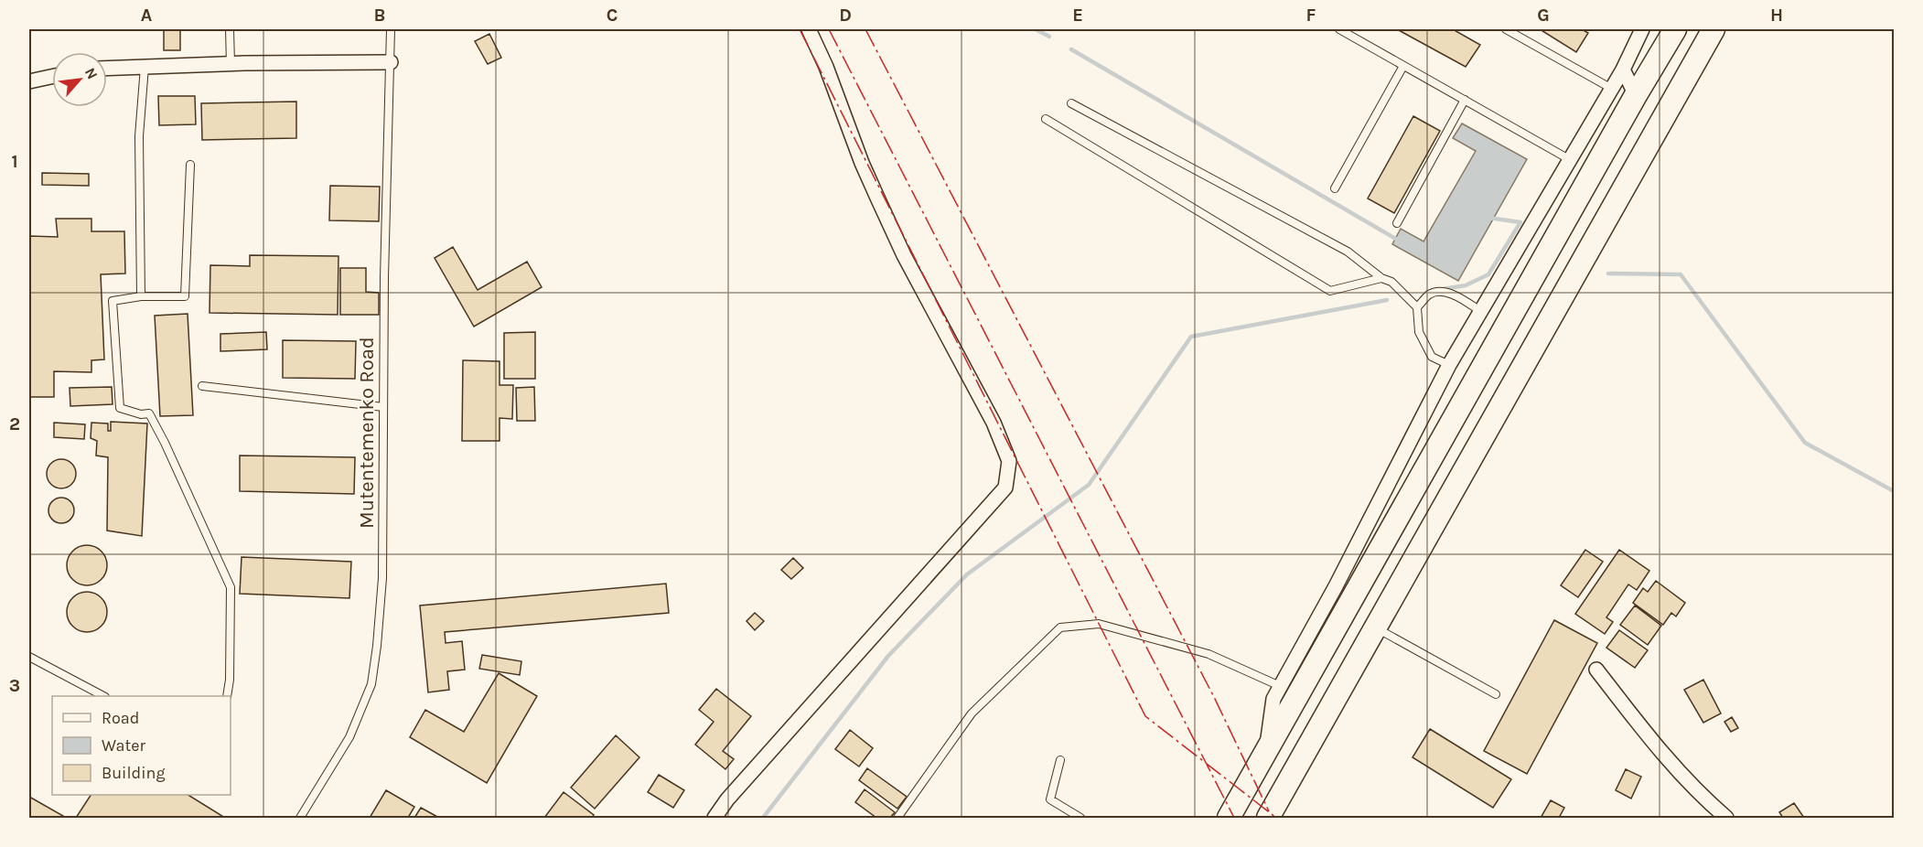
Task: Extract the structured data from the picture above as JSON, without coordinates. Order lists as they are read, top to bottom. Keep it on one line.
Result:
{"streets":{"lane":["Mutentemenko Road"]},"legend":["Road","Water","Building"],"north":"top right","grid":{"columns":["A","B","C","D","E","F","G","H"],"rows":["1","2","3"]}}
